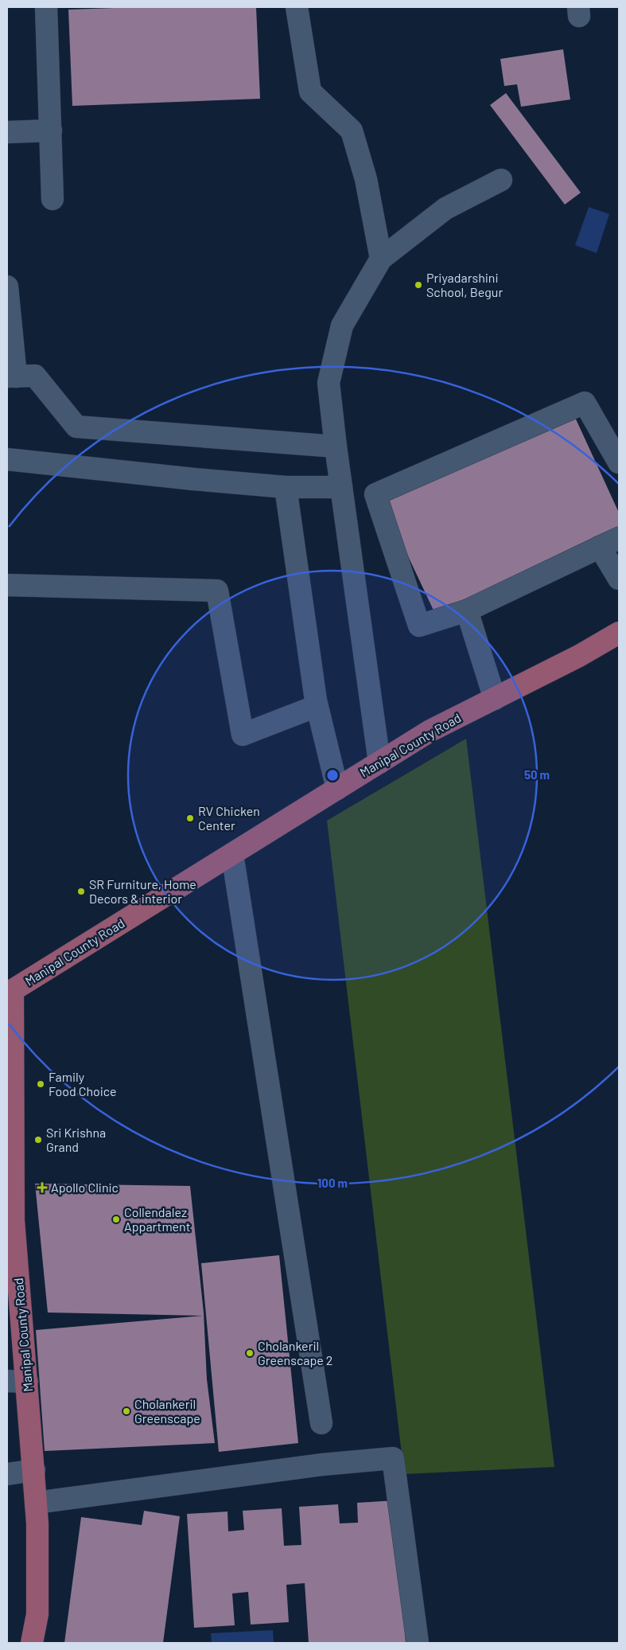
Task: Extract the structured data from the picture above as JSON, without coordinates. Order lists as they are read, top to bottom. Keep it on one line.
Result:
{"streets":{"main road":["Manipal County Road"]},"places":{"other":["Priyadarshini School, Begur","RV Chicken Center","SR Furniture, Home Decors & interior","Family Food Choice","Sri Krishna Grand","Collendalez Appartment","Cholankeril Greenscape 2","Cholankeril Greenscape"],"health":["Apollo Clinic"]},"rings":["50 m","100 m"]}
